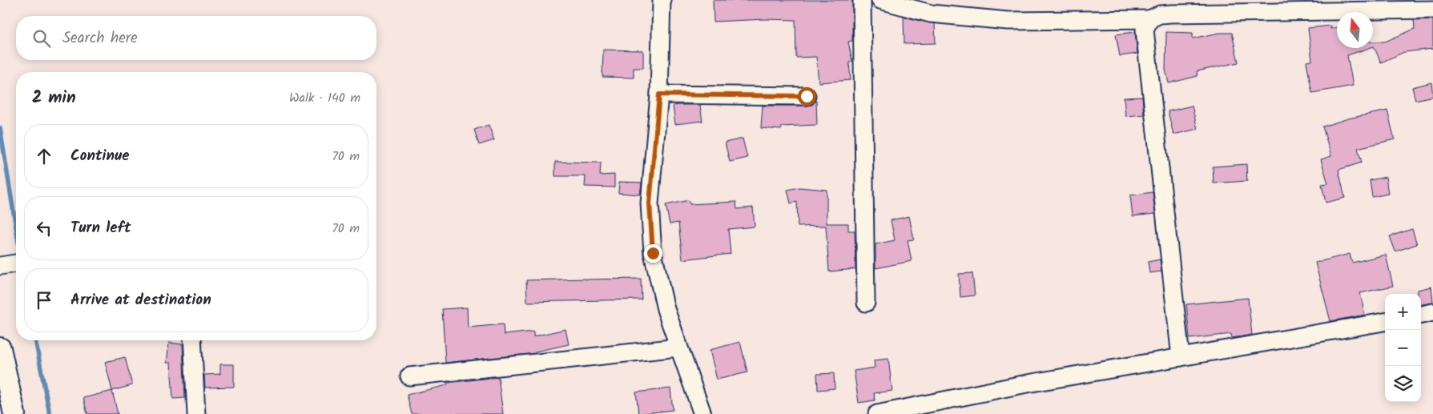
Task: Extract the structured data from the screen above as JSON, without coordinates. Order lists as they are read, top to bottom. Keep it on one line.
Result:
{"north":"top","page":{"search":"Search here","heading":["2 min","Walk · 140 m"],"list":[["Continue","70 m"],["Turn left","70 m"],"Arrive at destination"],"map_buttons":["+","−"]}}
